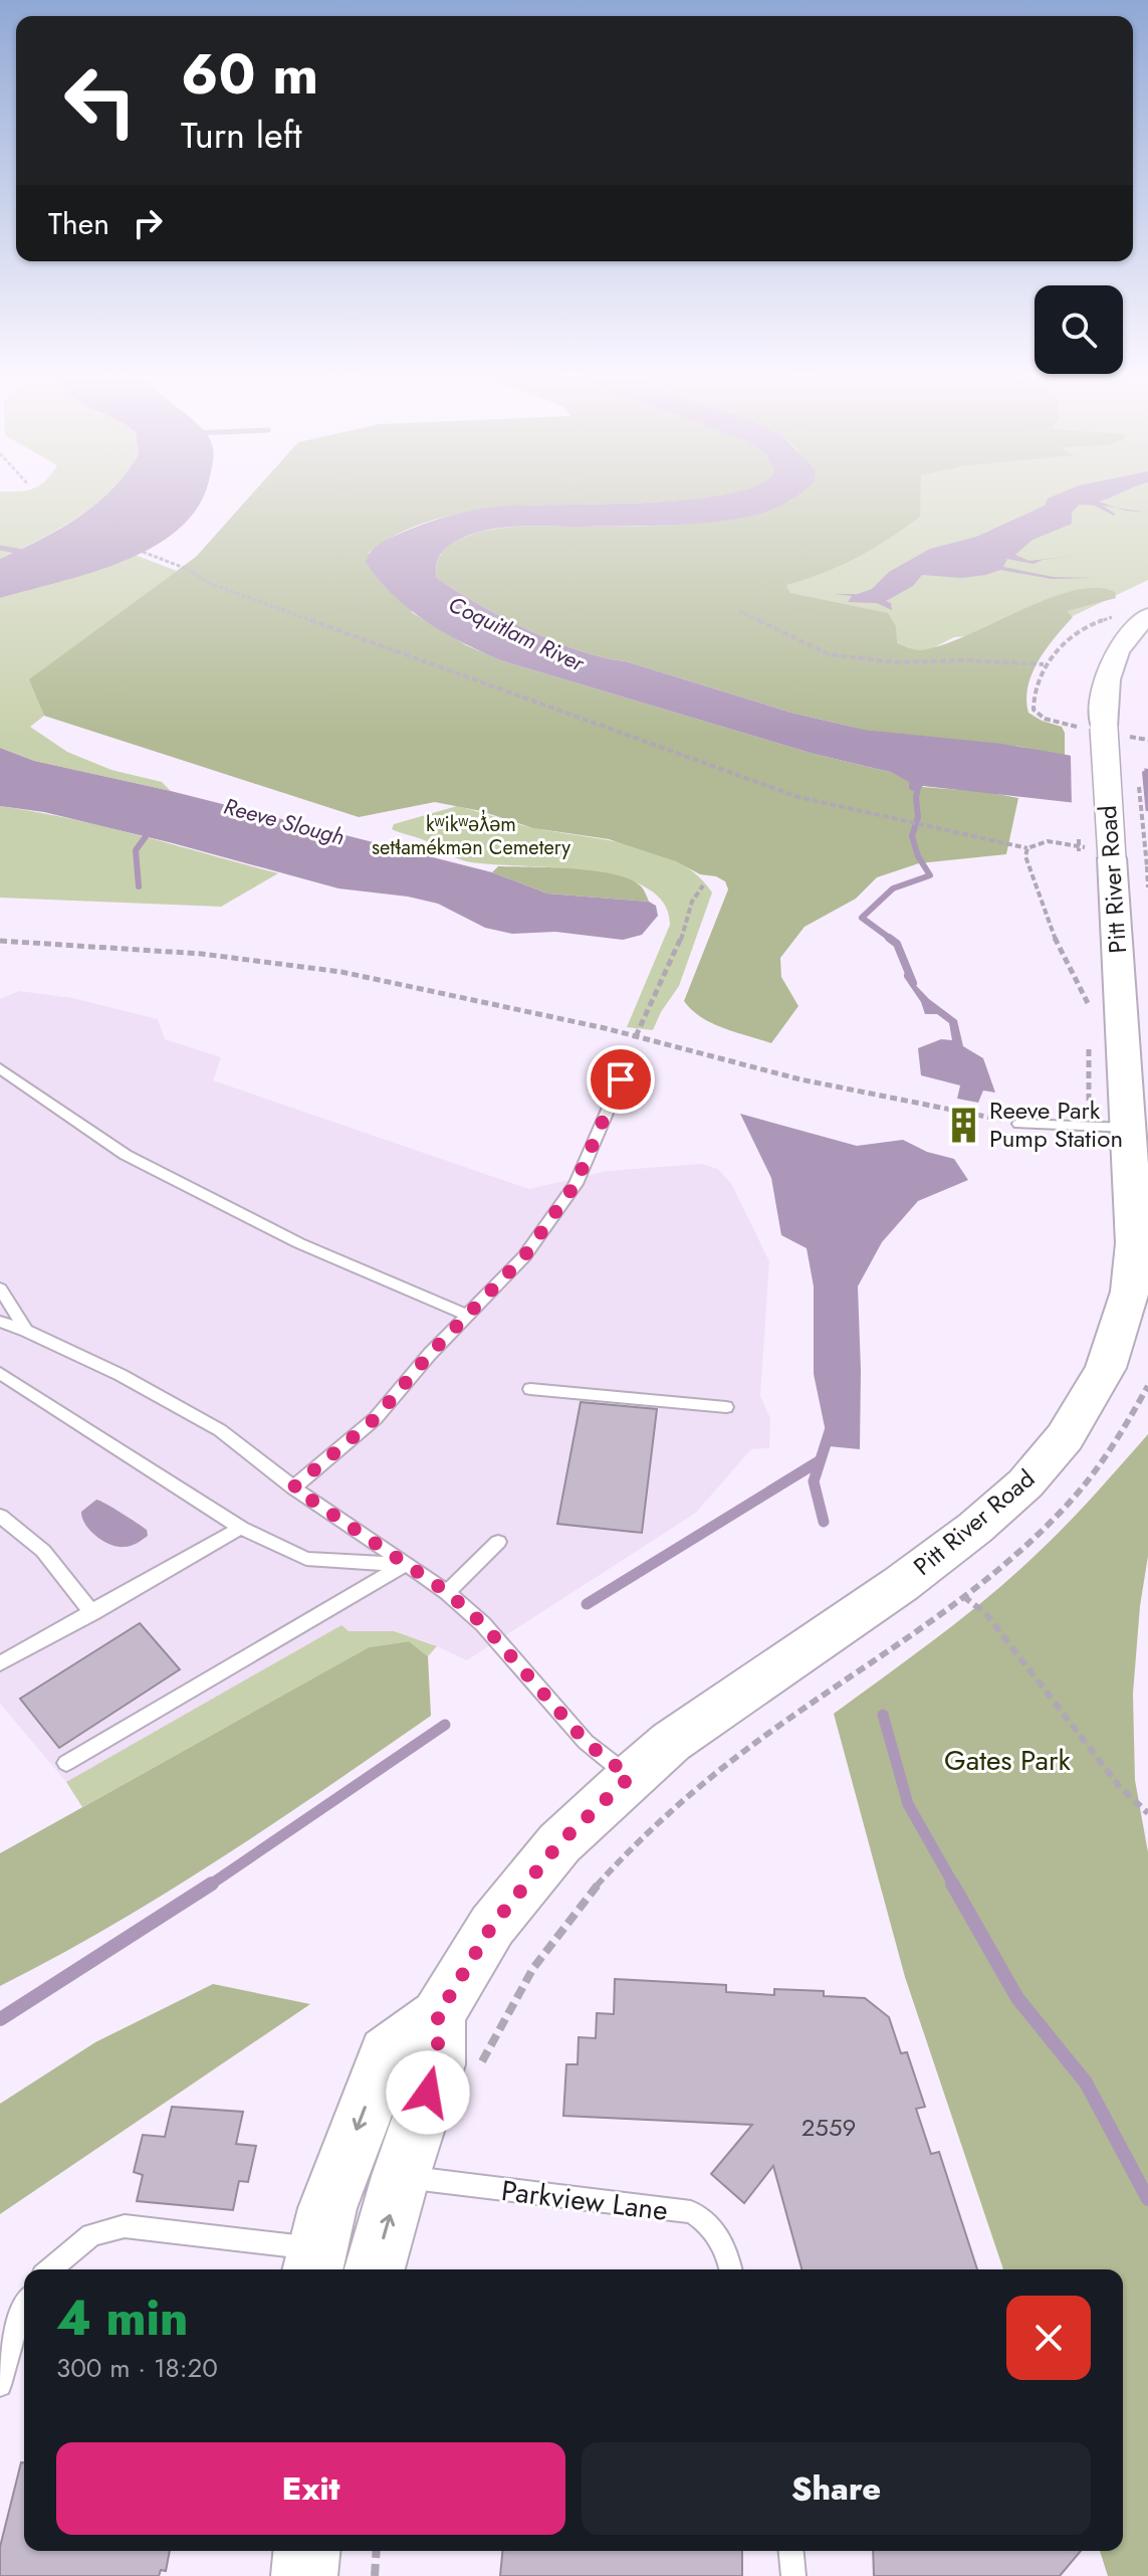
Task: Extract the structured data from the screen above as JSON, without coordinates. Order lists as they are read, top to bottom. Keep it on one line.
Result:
{"streets":{"main road":["Pitt River Road"],"lane":["Parkview Lane"]},"water":["Coquitlam River","Reeve Slough"],"parks":["kʷikʷəƛ̓əm setɬamékmən Cemetery","Gates Park"],"places":{"building":["Reeve Park Pump Station"]},"house_numbers":["2559"],"page":{"turn":["60 m","Turn left"],"then":"Then","heading":["4 min","300 m · 18:20"],"buttons":["Exit","Share"]}}
